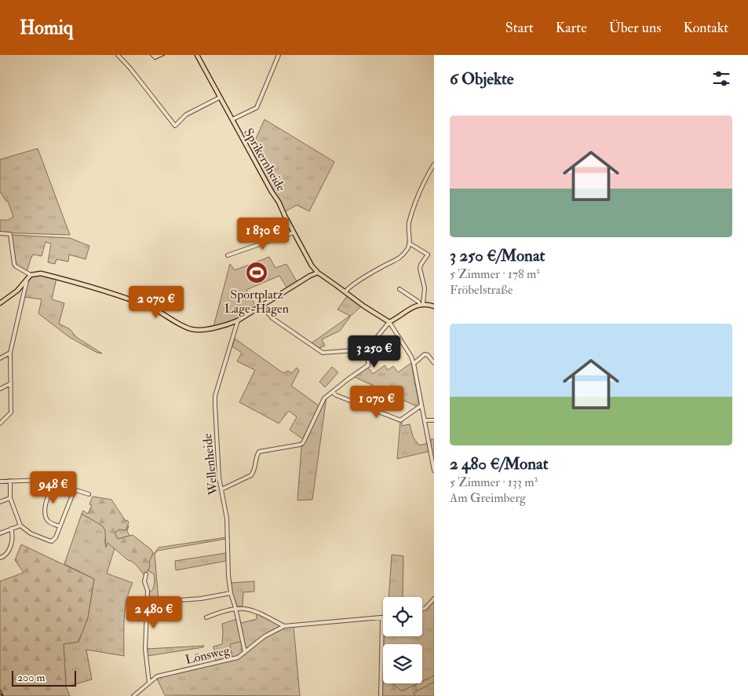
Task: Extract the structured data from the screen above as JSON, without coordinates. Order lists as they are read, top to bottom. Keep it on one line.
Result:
{"streets":{"main road":["Sprikernheide"],"street":["Wellenheide","Lönsweg"]},"crossings":[["Wellenheide","Lönsweg"]],"places":{"sports":["Sportplatz Lage-Hagen"]},"scale_bar":"200 m","page":{"header":"Homiq","nav":["Start","Karte","Über uns","Kontakt"],"heading":"6 Objekte","list":[{"name":"3 250 €/Monat","note":"5 Zimmer · 178 m² · Fröbelstraße"},{"name":"2 480 €/Monat","note":"5 Zimmer · 133 m² · Am Greimberg"}],"price":["1 830 €","2 070 €","3 250 €","1 070 €","948 €","2 480 €"],"scale":"200 m"}}
